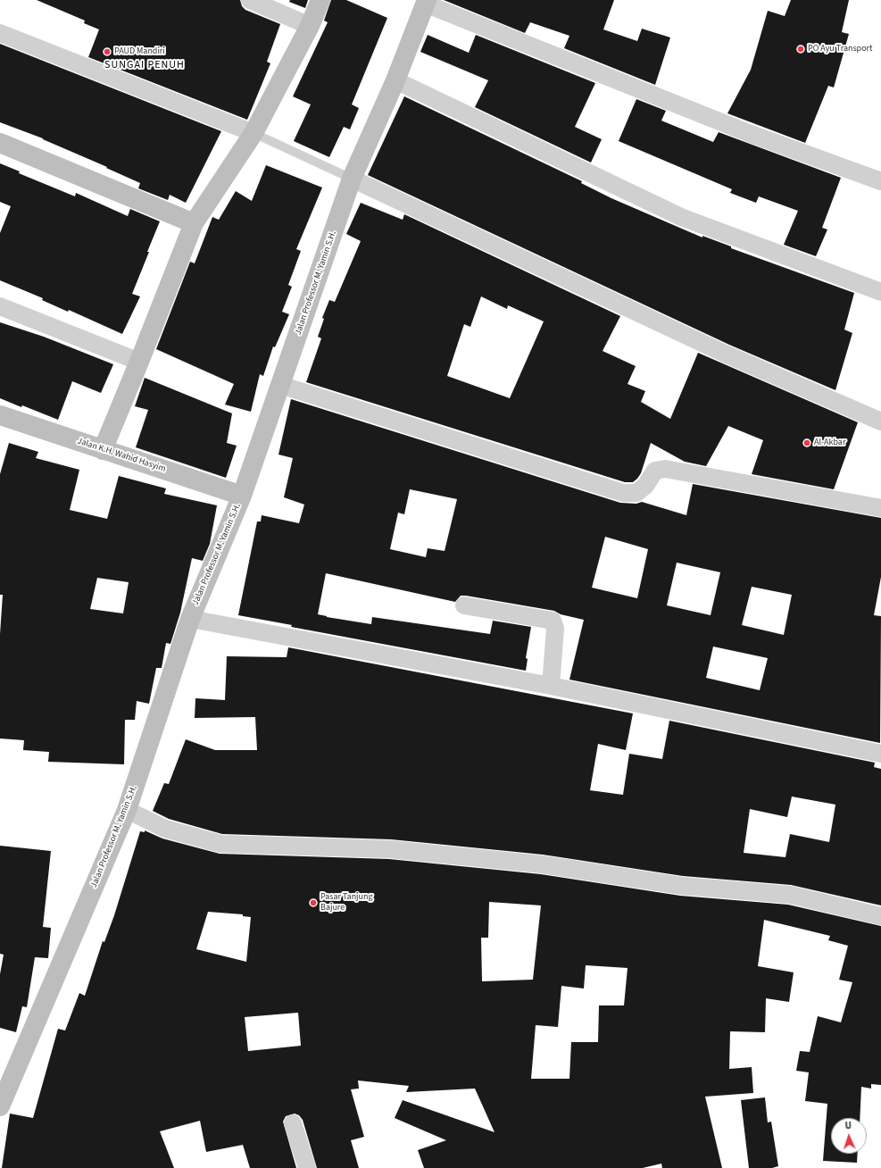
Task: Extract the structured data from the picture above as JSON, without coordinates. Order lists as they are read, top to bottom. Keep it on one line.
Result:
{"streets":{"street":["Jalan Professor M. Yamin S.H.","Jalan K.H. Wahid Hasyim"]},"crossings":[["Jalan Professor M. Yamin S.H.","Jalan K.H. Wahid Hasyim"]],"districts":["SUNGAI PENUH"],"places":["PO Ayu Transport","PAUD Mandiri","Al-Akbar","Pasar Tanjung Bajure"],"north":"top"}
